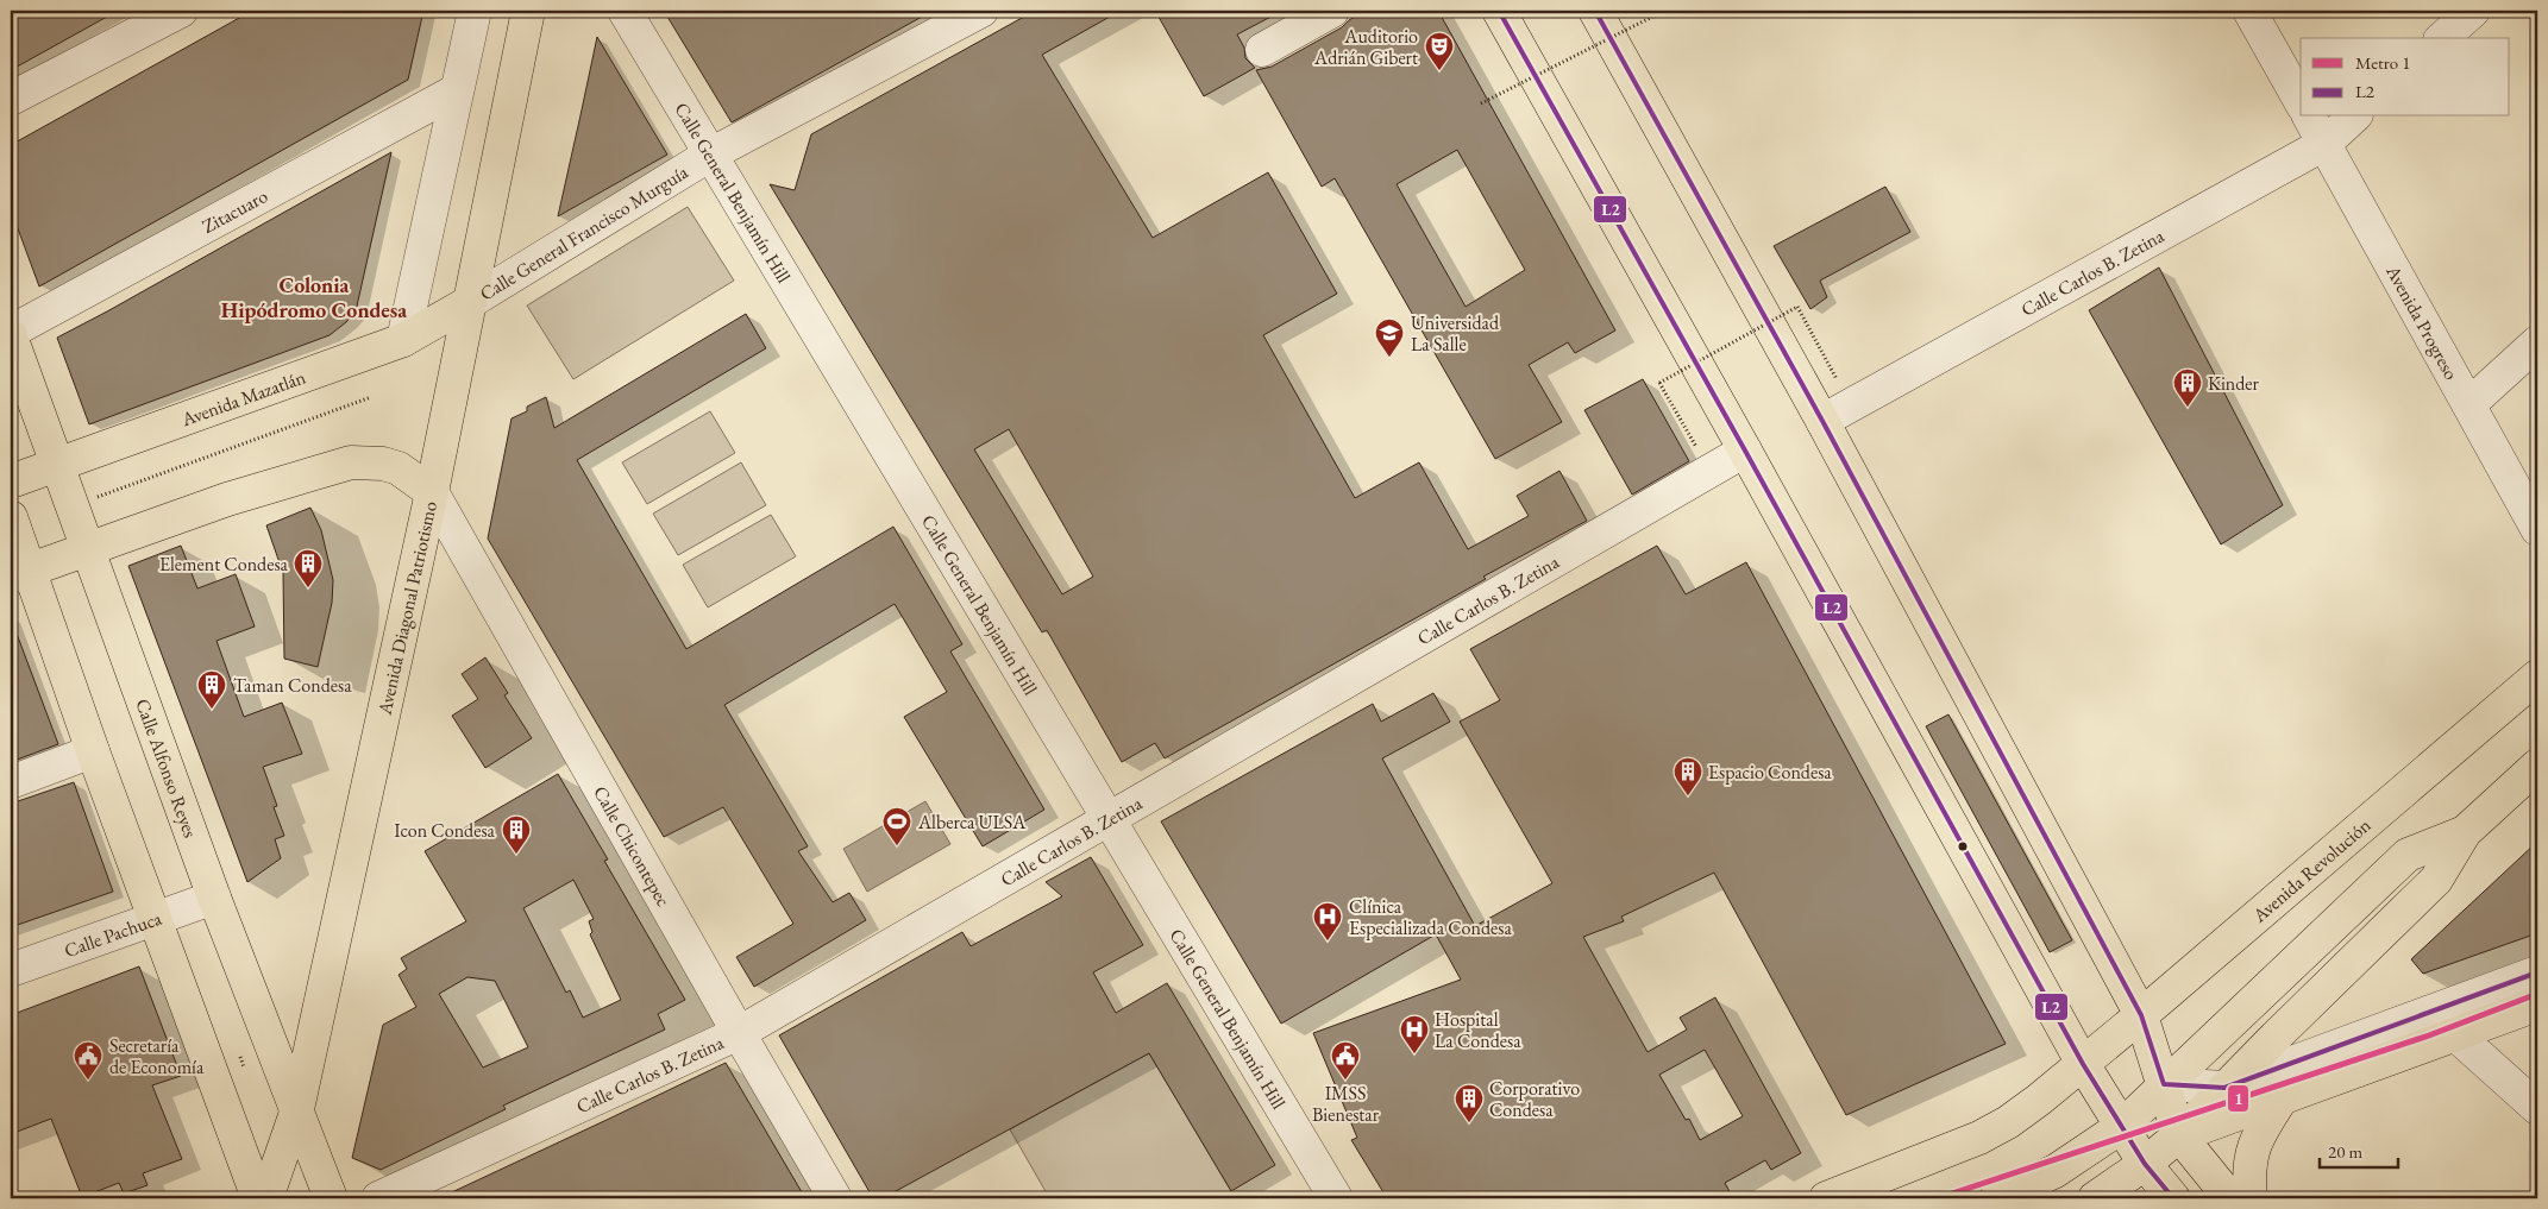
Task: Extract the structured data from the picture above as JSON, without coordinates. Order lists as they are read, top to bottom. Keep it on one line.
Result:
{"streets":{"main road":["Avenida Mazatlán","Avenida Diagonal Patriotismo","Calle Alfonso Reyes","Avenida Revolución"],"street":["Calle General Benjamín Hill","Zitacuaro","Calle General Francisco Murguía","Calle Carlos B. Zetina","Avenida Progreso","Calle Chicontepec","Calle Pachuca"]},"crossings":[["Calle General Benjamín Hill","Calle General Francisco Murguía"],["Calle General Benjamín Hill","Calle Carlos B. Zetina"],["Calle General Francisco Murguía","Avenida Mazatlán"],["Calle General Francisco Murguía","Avenida Diagonal Patriotismo"],["Calle Carlos B. Zetina","Avenida Progreso"],["Calle Carlos B. Zetina","Calle Chicontepec"],["Avenida Mazatlán","Avenida Diagonal Patriotismo"],["Avenida Mazatlán","Calle Alfonso Reyes"],["Avenida Diagonal Patriotismo","Calle Alfonso Reyes"],["Avenida Diagonal Patriotismo","Calle Chicontepec"],["Calle Alfonso Reyes","Calle Pachuca"]],"districts":["Colonia Hipódromo Condesa"],"places":{"theatre":["Auditorio Adrián Gibert"],"school or university":["Universidad La Salle"],"building":["Kinder","Element Condesa","Taman Condesa","Espacio Condesa","Icon Condesa","Corporativo Condesa"],"sports":["Alberca ULSA"],"hospital":["Clínica Especializada Condesa","Hospital La Condesa"],"public building":["Secretaría de Economía","IMSS Bienestar"]},"lines":["transit line L2","metro line 1"],"legend":["Metro 1","L2"],"scale_bar":"20 m"}
